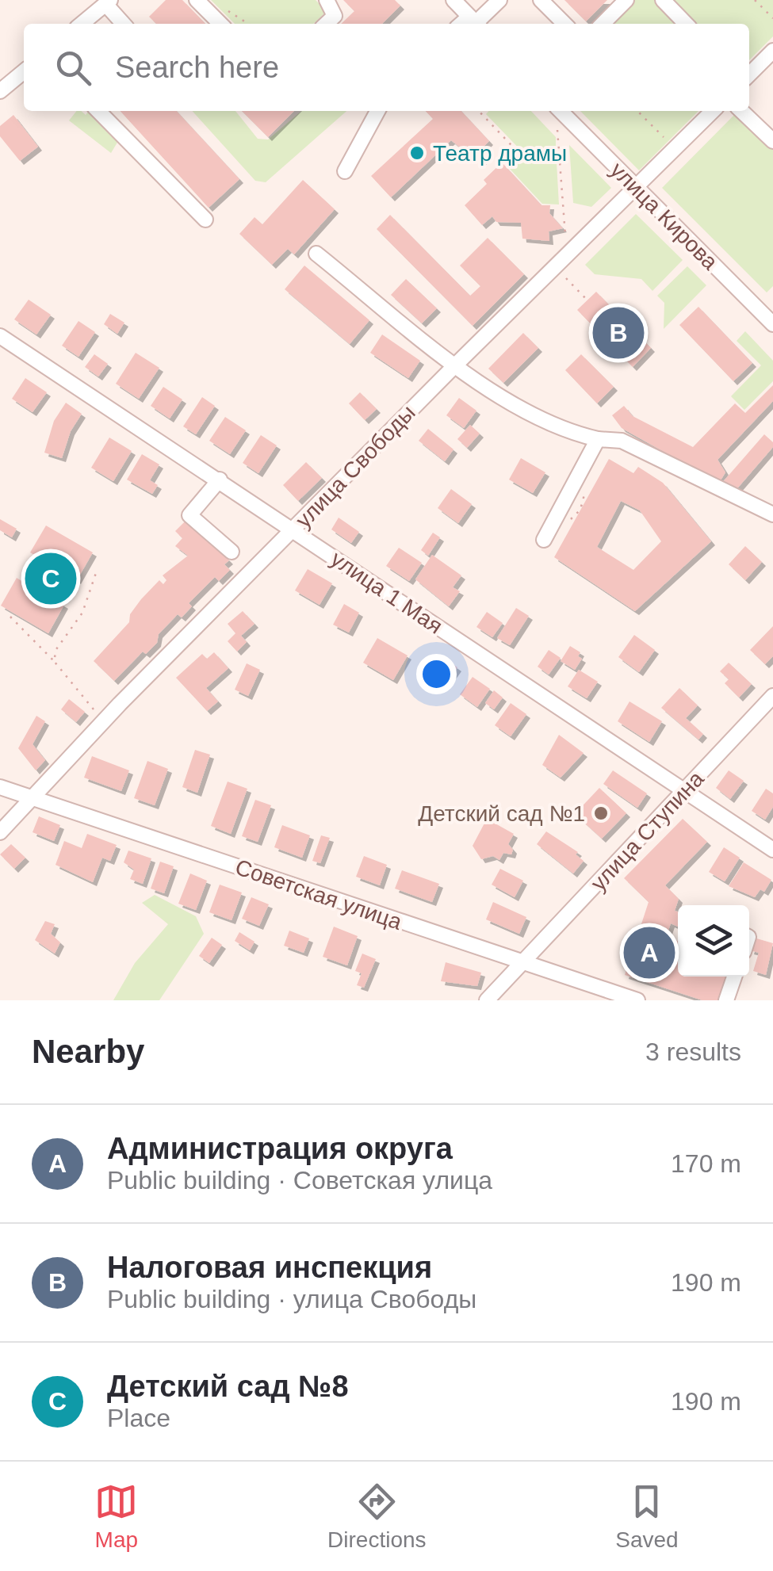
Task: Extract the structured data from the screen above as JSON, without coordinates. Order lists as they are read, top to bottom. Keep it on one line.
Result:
{"streets":{"street":["улица Кирова","улица Свободы","улица 1 Мая","улица Ступина","Советская улица"]},"crossings":[["улица Кирова","улица Свободы"],["улица Свободы","улица 1 Мая"],["улица Свободы","Советская улица"],["улица 1 Мая","улица Ступина"],["улица Ступина","Советская улица"]],"places":["Театр драмы","Детский сад №1"],"page":{"search":"Search here","pins":["B","C","A"],"heading":["Nearby","3 results"],"list":[{"mark":"A","name":"Администрация округа","note":"Public building · Советская улица","value":"170 m"},{"mark":"B","name":"Налоговая инспекция","note":"Public building · улица Свободы","value":"190 m"},{"mark":"C","name":"Детский сад №8","note":"Place","value":"190 m"}],"nav":["Map","Directions","Saved"]}}
